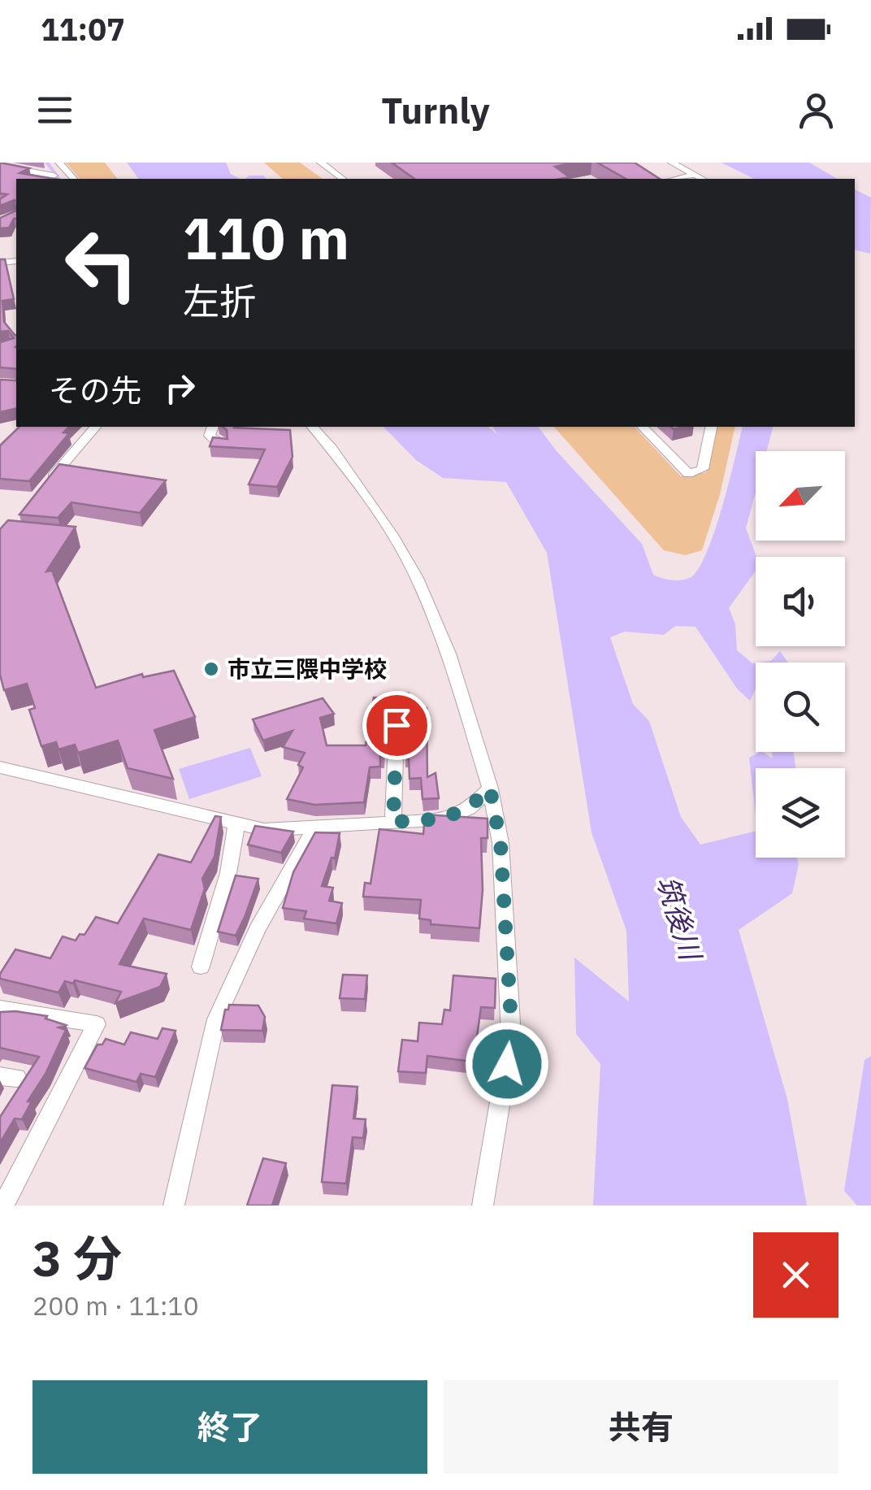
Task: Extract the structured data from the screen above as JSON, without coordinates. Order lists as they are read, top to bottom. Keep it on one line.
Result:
{"water":["筑後川"],"places":["市立三隈中学校"],"north":"bottom left","page":{"status":"11:07","header":"Turnly","turn":["110 m","左折"],"then":"その先","heading":["3 分","200 m · 11:10"],"buttons":["終了","共有"]}}
